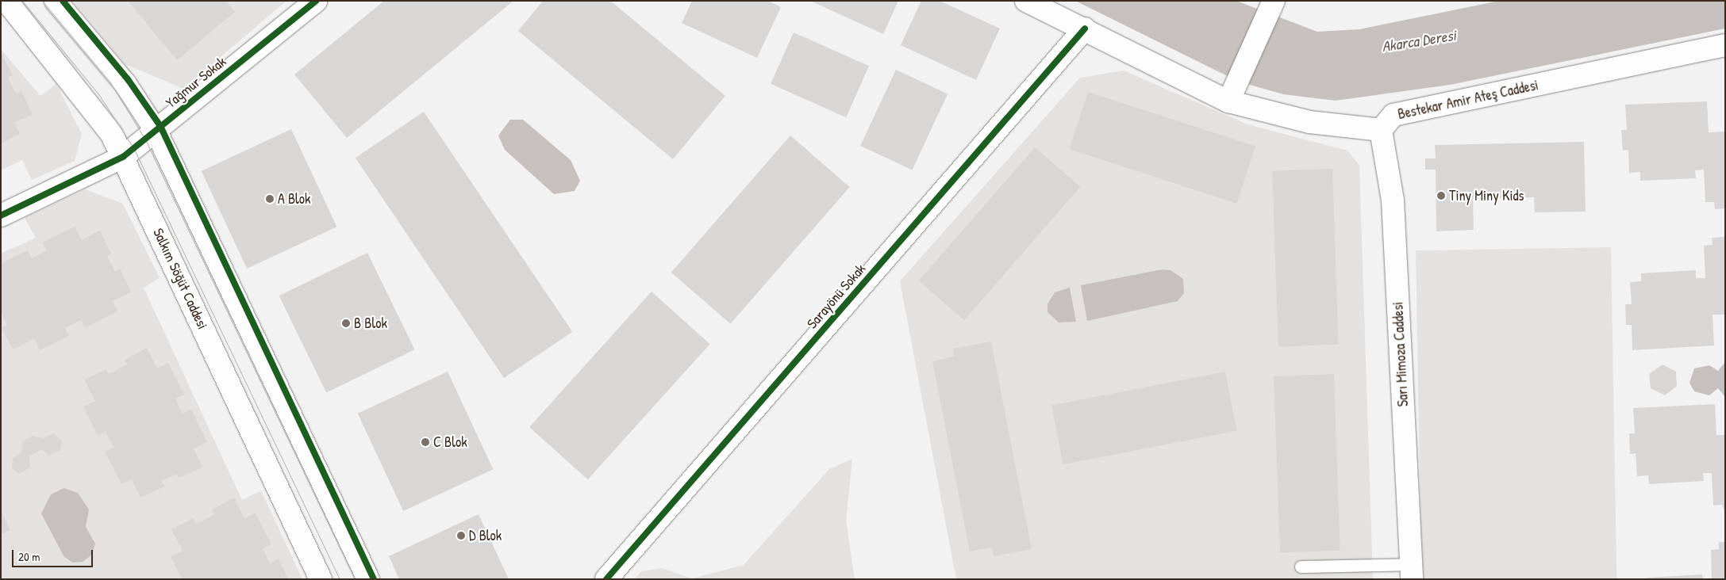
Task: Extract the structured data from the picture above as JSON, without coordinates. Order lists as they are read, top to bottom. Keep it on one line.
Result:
{"streets":{"main road":["Yağmur Sokak","Bestekar Amir Ateş Caddesi","Salkım Söğüt Caddesi","Sarayönü Sokak","Sarı Mimoza Caddesi"]},"crossings":[["Yağmur Sokak","Salkım Söğüt Caddesi"],["Bestekar Amir Ateş Caddesi","Sarayönü Sokak"],["Bestekar Amir Ateş Caddesi","Sarı Mimoza Caddesi"]],"water":["Akarca Deresi"],"places":["Tiny Miny Kids","A Blok","B Blok","C Blok","D Blok"],"scale_bar":"20 m"}
